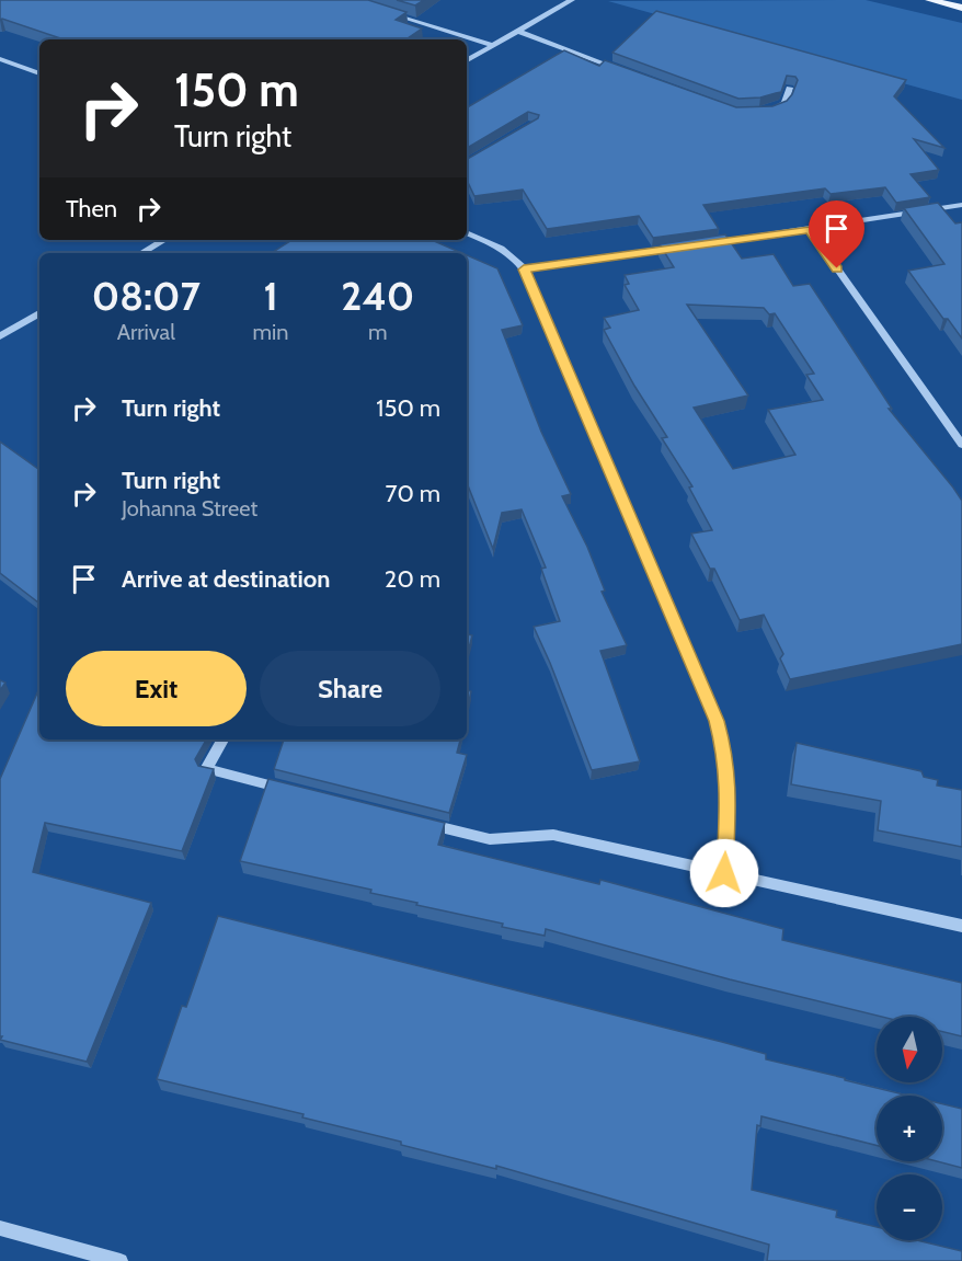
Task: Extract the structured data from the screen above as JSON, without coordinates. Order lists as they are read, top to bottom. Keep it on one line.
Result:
{"north":"bottom","page":{"turn":["150 m","Turn right"],"then":"Then","eta":["08:07","Arrival","1","min","240","m"],"list":[{"name":"Turn right","value":"150 m"},{"name":"Turn right","note":"Johanna Street","value":"70 m"},{"name":"Arrive at destination","value":"20 m"}],"buttons":["Exit","Share"],"map_buttons":["+","−"]}}
